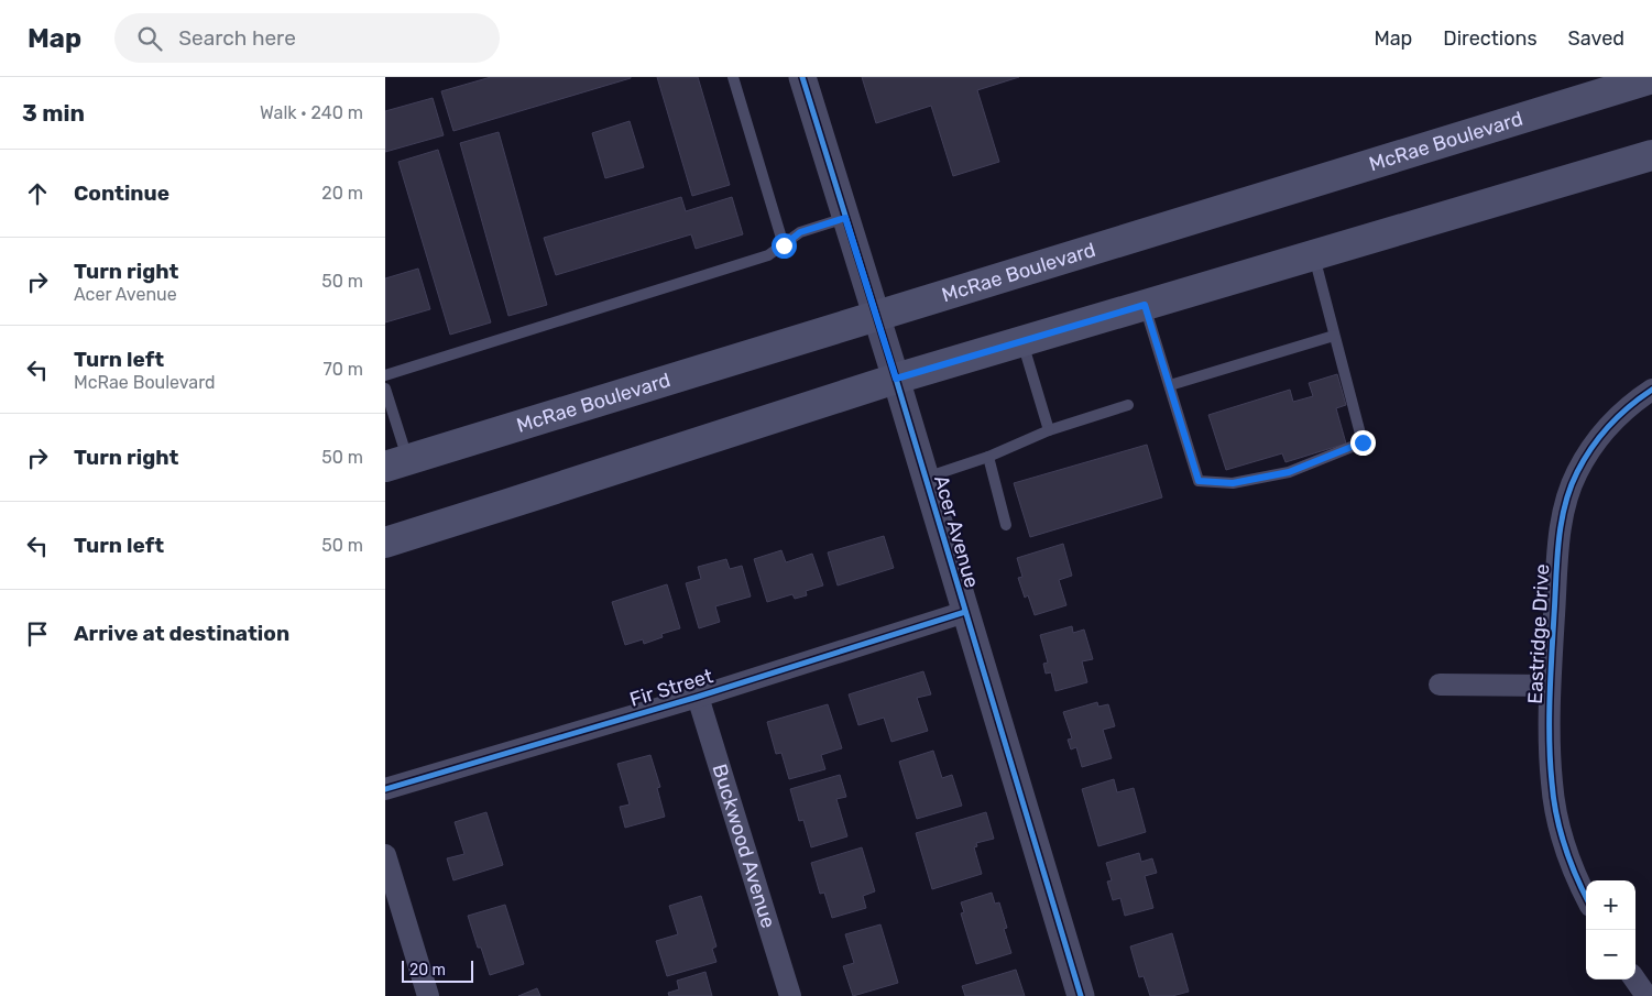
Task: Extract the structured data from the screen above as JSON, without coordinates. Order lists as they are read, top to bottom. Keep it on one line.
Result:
{"streets":{"main road":["McRae Boulevard"],"street":["Acer Avenue","Eastridge Drive","Fir Street","Buckwood Avenue"]},"crossings":[["McRae Boulevard","Acer Avenue"],["Acer Avenue","Fir Street"],["Fir Street","Buckwood Avenue"]],"scale_bar":"20 m","page":{"header":"Map","search":"Search here","nav":["Map","Directions","Saved"],"heading":["3 min","Walk · 240 m"],"list":[["Continue","20 m"],["Turn right","Acer Avenue","50 m"],["Turn left","McRae Boulevard","70 m"],["Turn right","50 m"],["Turn left","50 m"],"Arrive at destination"],"map_buttons":["+","−"],"scale":"20 m"}}
